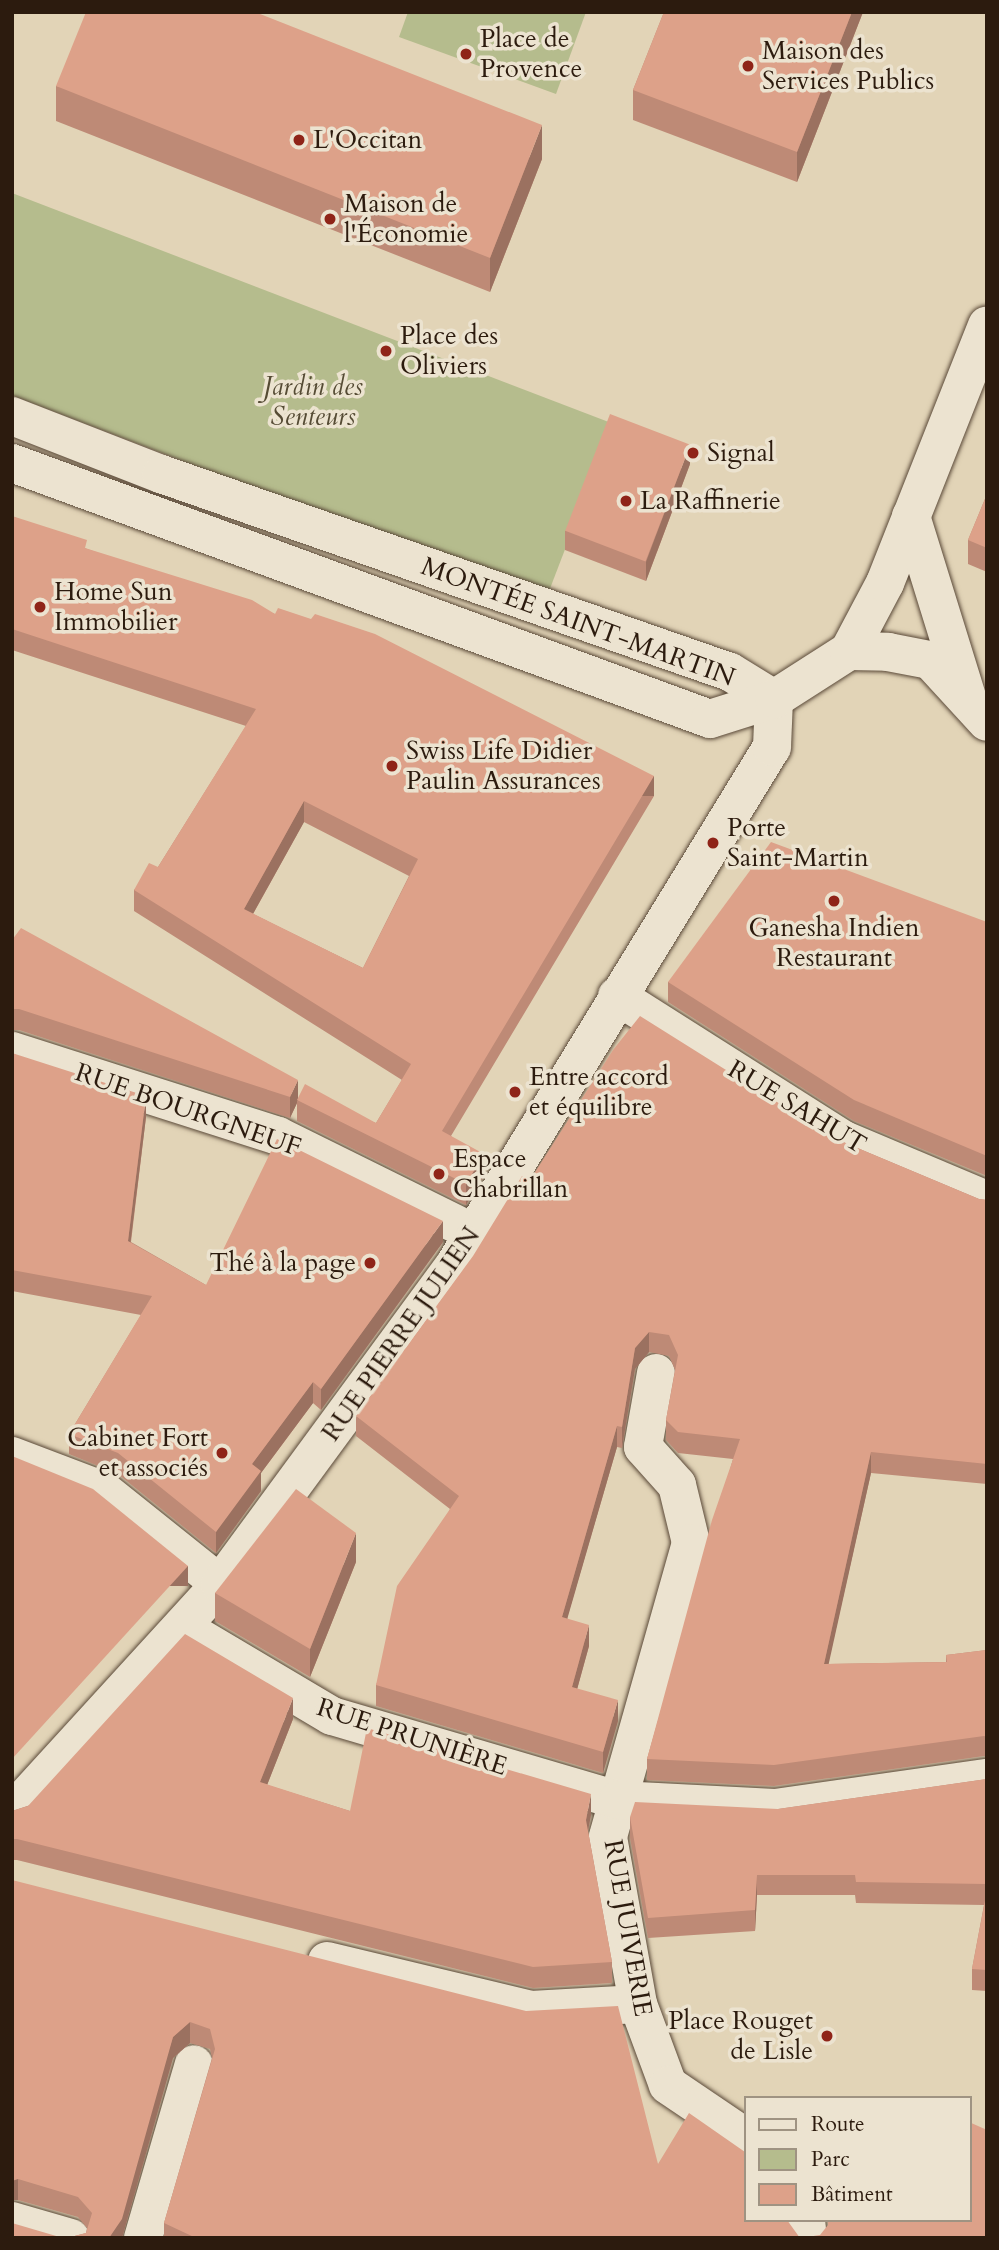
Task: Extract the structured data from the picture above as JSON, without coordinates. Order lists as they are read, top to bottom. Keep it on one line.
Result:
{"streets":{"street":["MONTÉE SAINT-MARTIN","RUE SAHUT","RUE BOURGNEUF","RUE PIERRE JULIEN","RUE PRUNIÈRE","RUE JUIVERIE"]},"crossings":[["MONTÉE SAINT-MARTIN","RUE PIERRE JULIEN"],["RUE SAHUT","RUE PIERRE JULIEN"],["RUE BOURGNEUF","RUE PIERRE JULIEN"],["RUE PIERRE JULIEN","RUE PRUNIÈRE"],["RUE PRUNIÈRE","RUE JUIVERIE"]],"parks":["Jardin des Senteurs"],"places":["Place de Provence","Maison des Services Publics","L'Occitan","Maison de l'Économie","Place des Oliviers","Signal","La Raffinerie","Home Sun Immobilier","Swiss Life Didier Paulin Assurances","Porte Saint-Martin","Ganesha Indien Restaurant","Entre accord et équilibre","Espace Chabrillan","Thé à la page","Cabinet Fort et associés","Place Rouget de Lisle"],"legend":["Route","Parc","Bâtiment"]}
